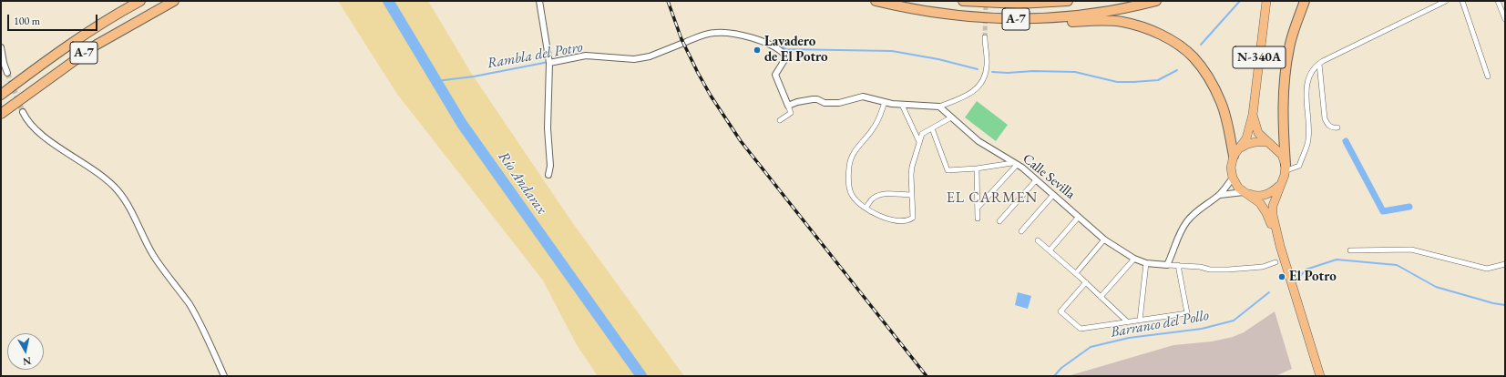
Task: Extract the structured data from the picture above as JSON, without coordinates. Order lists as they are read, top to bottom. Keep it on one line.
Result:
{"streets":{"highway":["A-7","N-340A"],"street":["Calle Sevilla"]},"districts":["EL CARMEN"],"water":["Rambla del Potro","Río Andarax","Barranco del Pollo"],"places":["Lavadero de El Potro","El Potro"],"scale_bar":"100 m","north":"bottom"}
